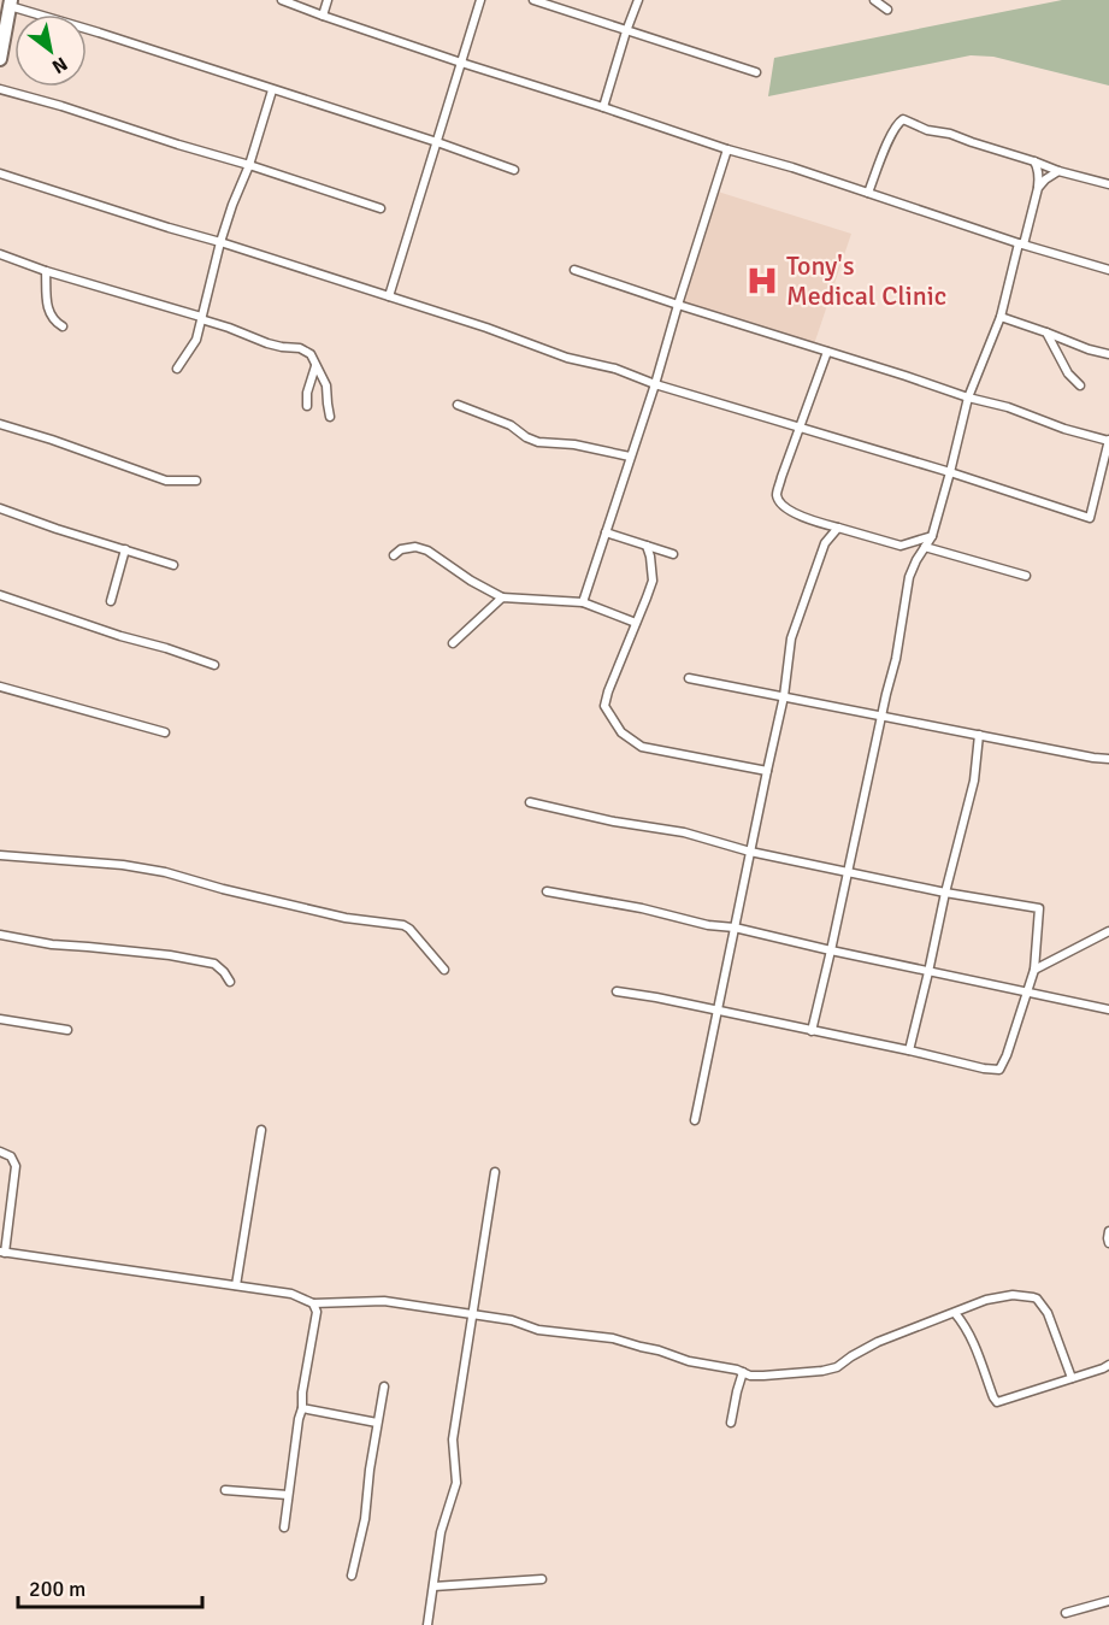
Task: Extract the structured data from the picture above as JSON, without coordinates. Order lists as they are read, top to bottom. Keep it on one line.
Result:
{"places":{"hospital":["Tony's Medical Clinic"]},"scale_bar":"200 m","north":"bottom right"}
